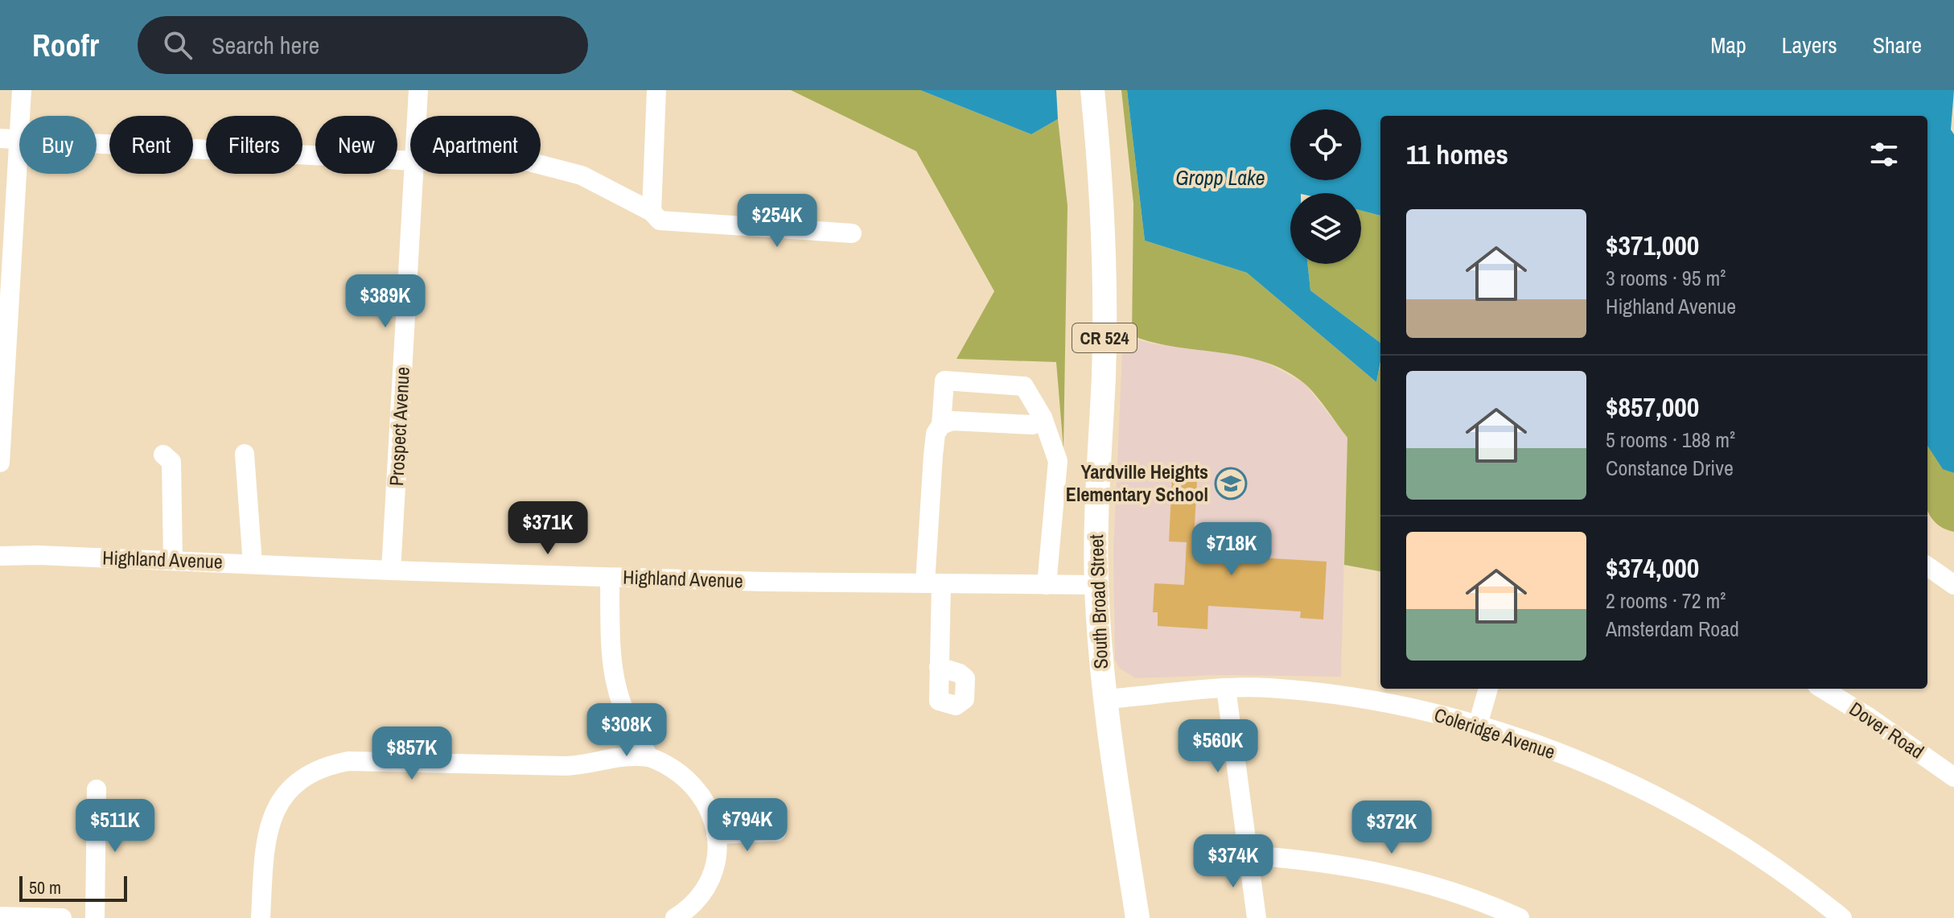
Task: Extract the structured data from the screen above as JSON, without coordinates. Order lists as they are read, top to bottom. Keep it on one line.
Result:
{"streets":{"main road":["CR 524","South Broad Street"],"street":["Prospect Avenue","Highland Avenue","Dover Road","Coleridge Avenue"]},"crossings":[["Prospect Avenue","Highland Avenue"],["Highland Avenue","South Broad Street"],["South Broad Street","Coleridge Avenue"]],"water":["Gropp Lake"],"places":{"school or university":["Yardville Heights Elementary School"]},"scale_bar":"50 m","page":{"header":"Roofr","search":"Search here","nav":["Map","Layers","Share"],"chip":["Buy","Rent","Filters","New","Apartment"],"heading":"11 homes","list":[{"name":"$371,000","note":"3 rooms · 95 m² · Highland Avenue"},{"name":"$857,000","note":"5 rooms · 188 m² · Constance Drive"},{"name":"$374,000","note":"2 rooms · 72 m² · Amsterdam Road"}],"price":["$254K","$389K","$371K","$718K","$308K","$560K","$857K","$794K","$511K","$372K","$374K"],"scale":"50 m"}}
